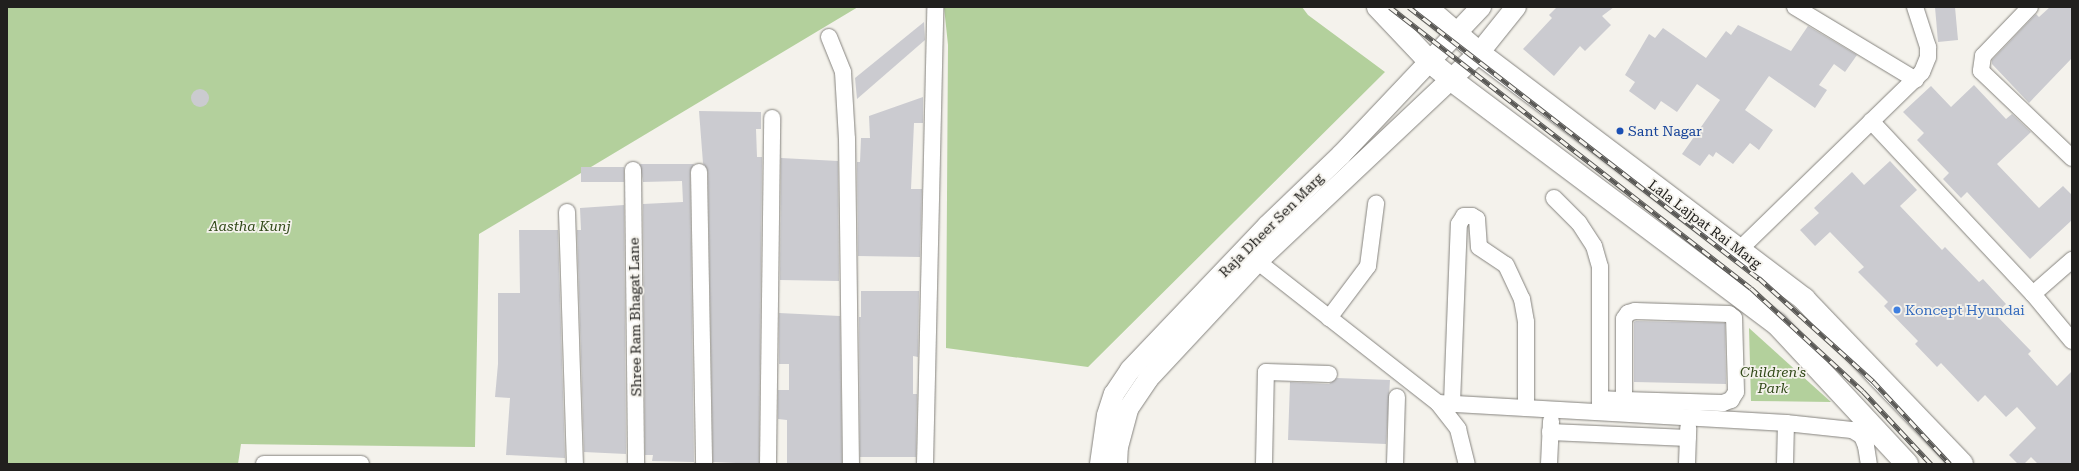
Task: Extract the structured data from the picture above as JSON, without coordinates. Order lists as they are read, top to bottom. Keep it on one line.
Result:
{"streets":{"main road":["Lala Lajpat Rai Marg"],"street":["Raja Dheer Sen Marg","Shree Ram Bhagat Lane"]},"crossings":[["Lala Lajpat Rai Marg","Raja Dheer Sen Marg"]],"parks":["Aastha Kunj","Children's Park"],"places":["Sant Nagar","Koncept Hyundai"]}
